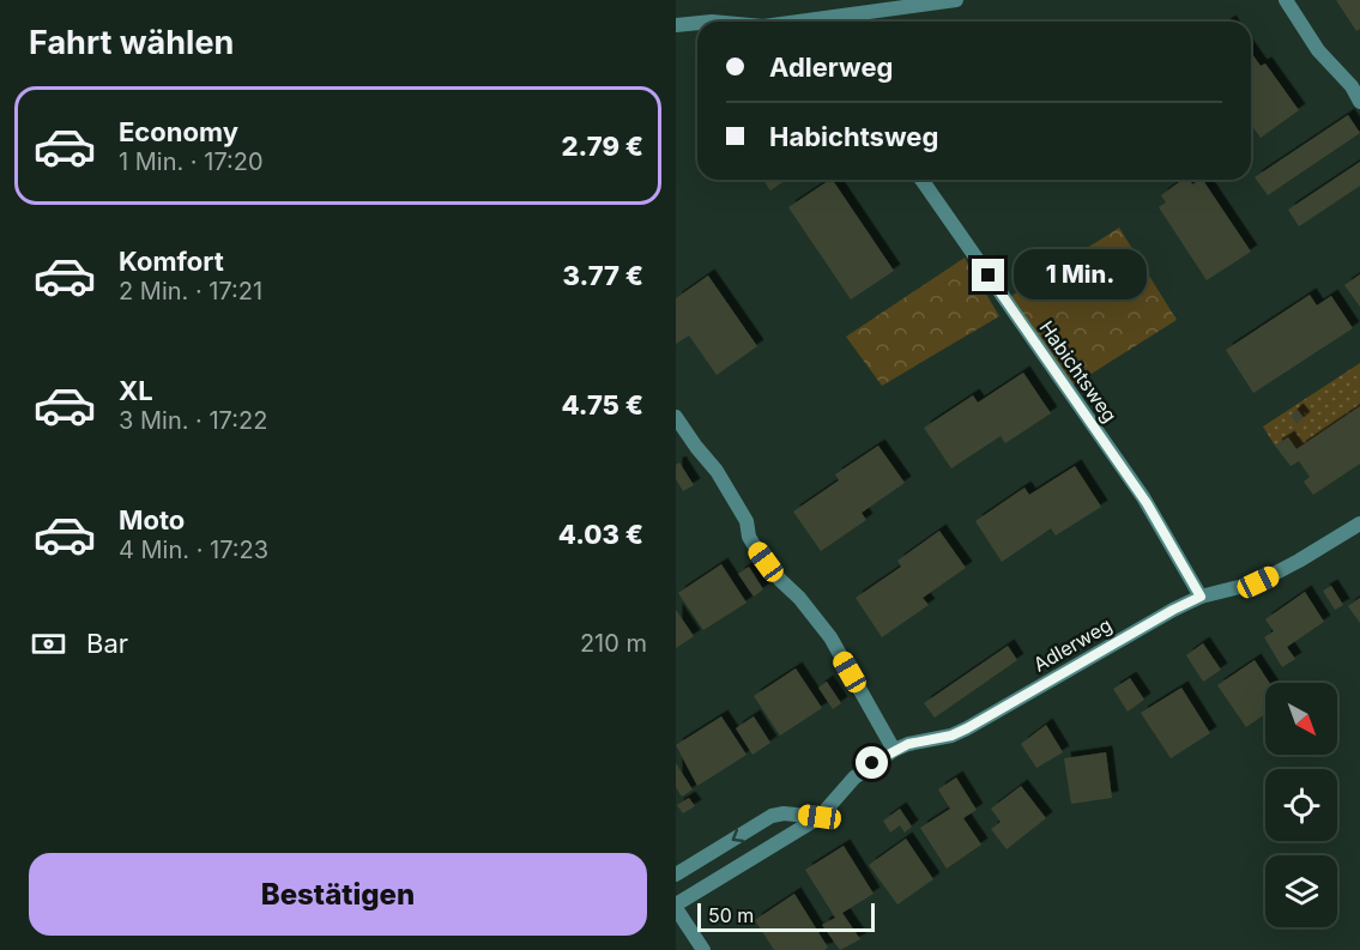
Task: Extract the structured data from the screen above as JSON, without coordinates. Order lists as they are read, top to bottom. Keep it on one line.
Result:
{"streets":{"street":["Habichtsweg","Adlerweg"]},"crossings":[["Habichtsweg","Adlerweg"]],"scale_bar":"50 m","north":"bottom right","page":{"heading":"Fahrt wählen","banner":["Adlerweg","Habichtsweg"],"list":[{"name":"Economy","note":"1 Min. · 17:20","value":"2.79 €"},{"name":"Komfort","note":"2 Min. · 17:21","value":"3.77 €"},{"name":"XL","note":"3 Min. · 17:22","value":"4.75 €"},{"name":"Moto","note":"4 Min. · 17:23","value":"4.03 €"}],"bubble":"1 Min.","pay":["Bar","210 m"],"buttons":"Bestätigen","scale":"50 m"}}
